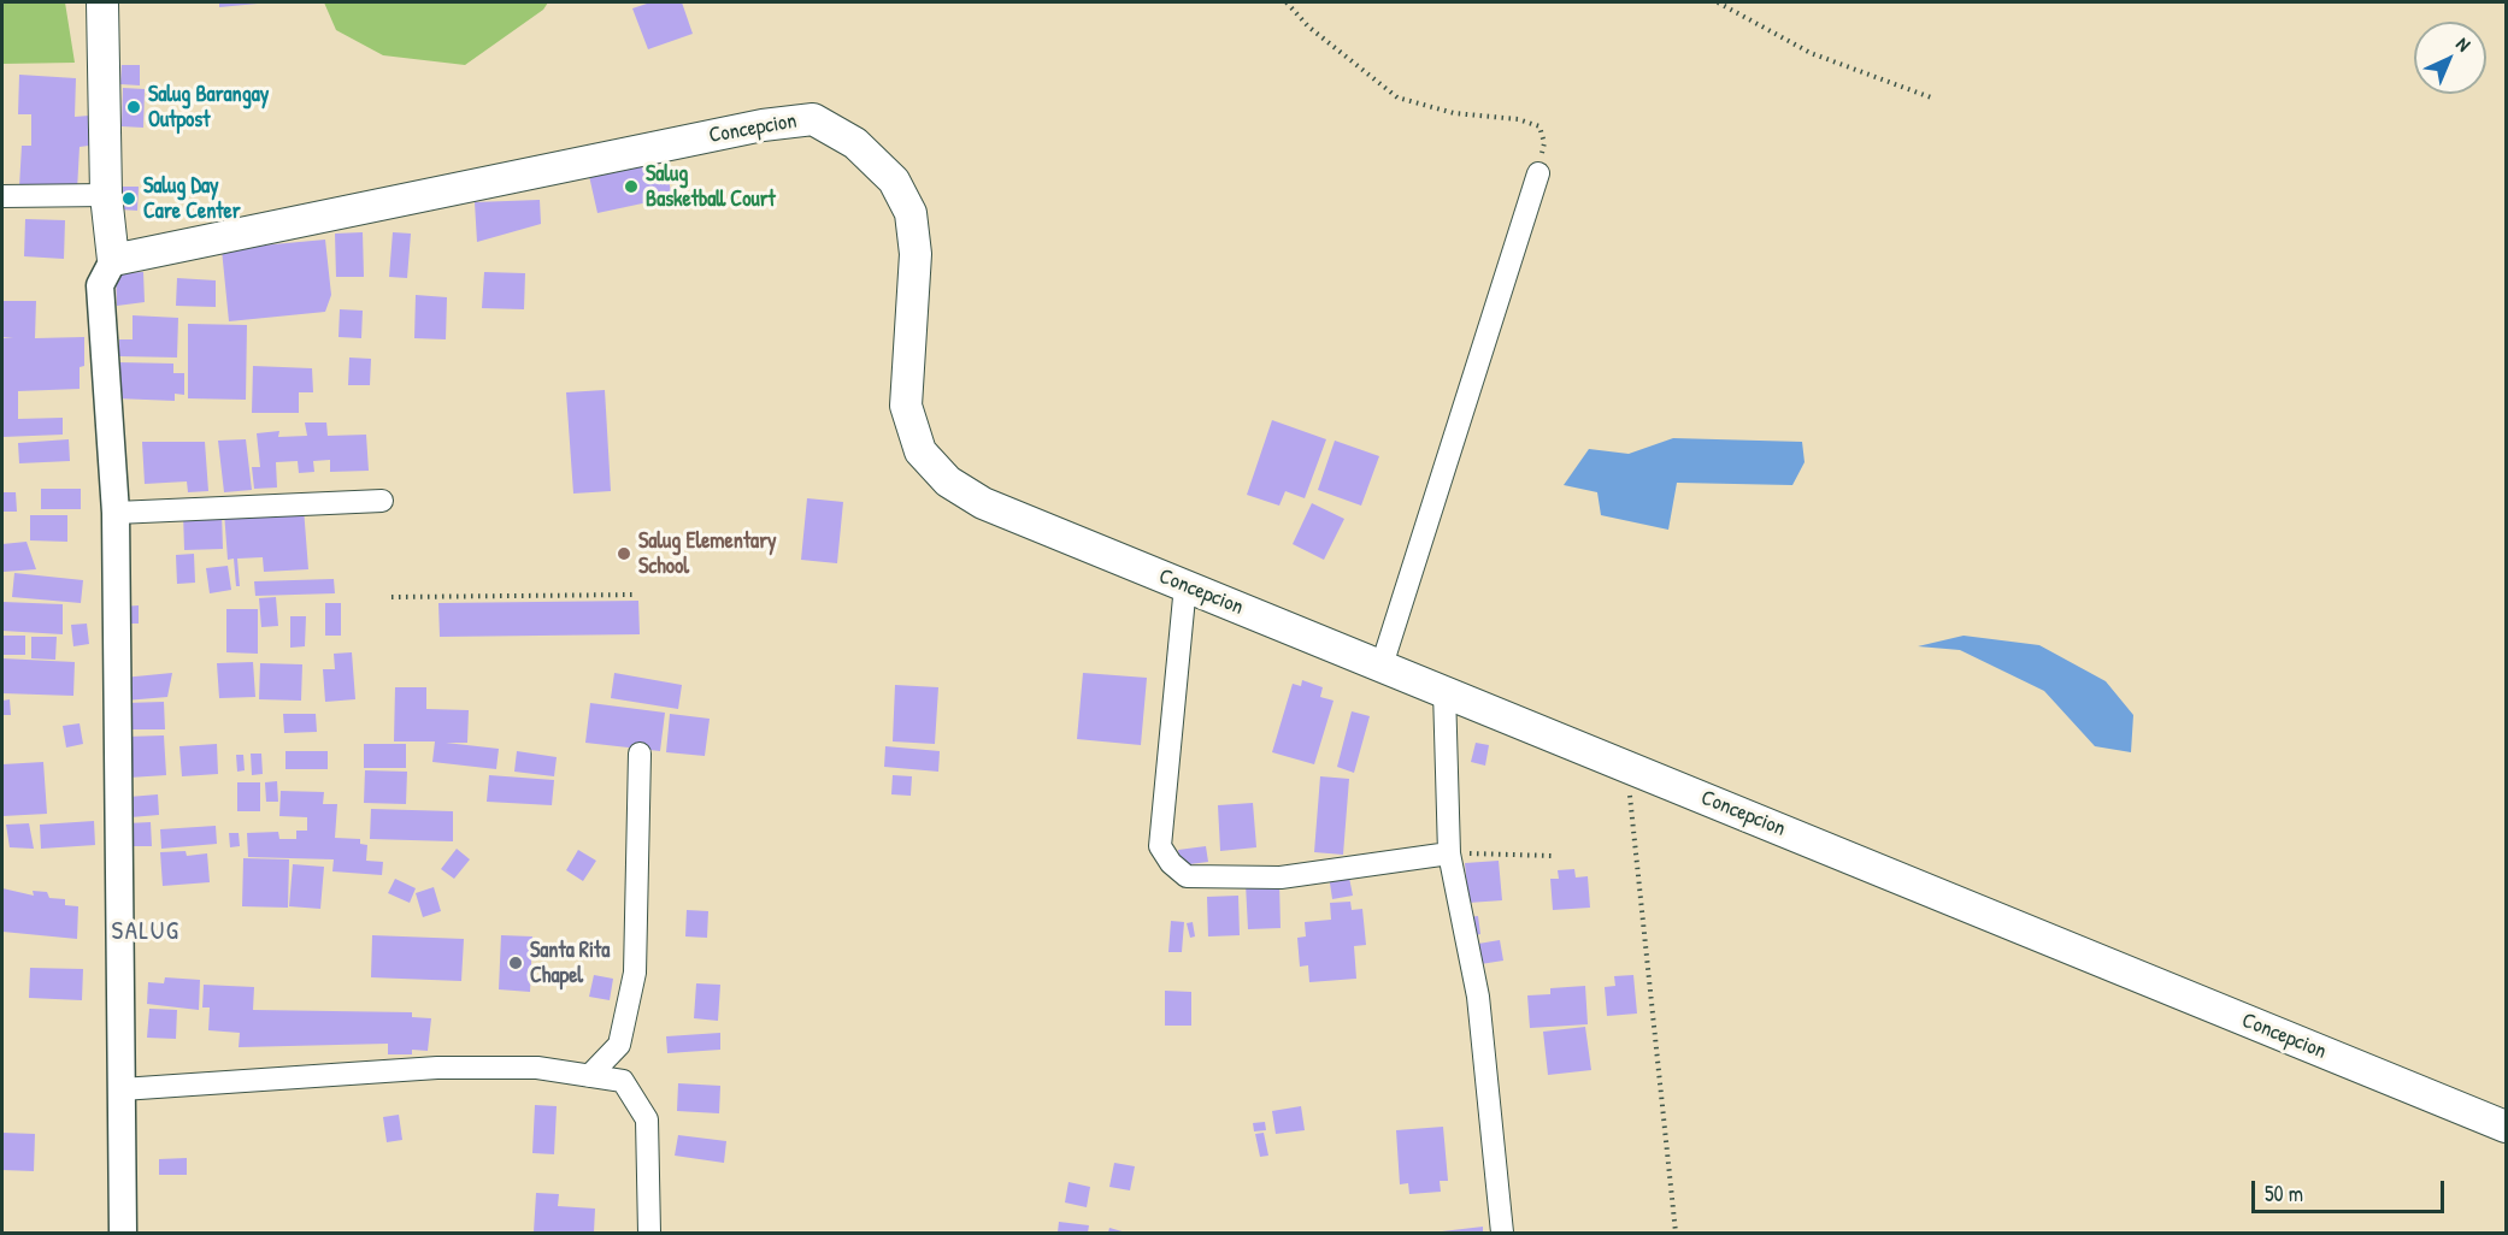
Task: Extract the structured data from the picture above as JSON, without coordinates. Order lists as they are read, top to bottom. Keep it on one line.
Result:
{"streets":{"main road":["Concepcion"]},"districts":["SALUG"],"places":["Salug Barangay Outpost","Salug Basketball Court","Salug Day Care Center","Salug Elementary School","Santa Rita Chapel"],"scale_bar":"50 m","north":"top right"}
